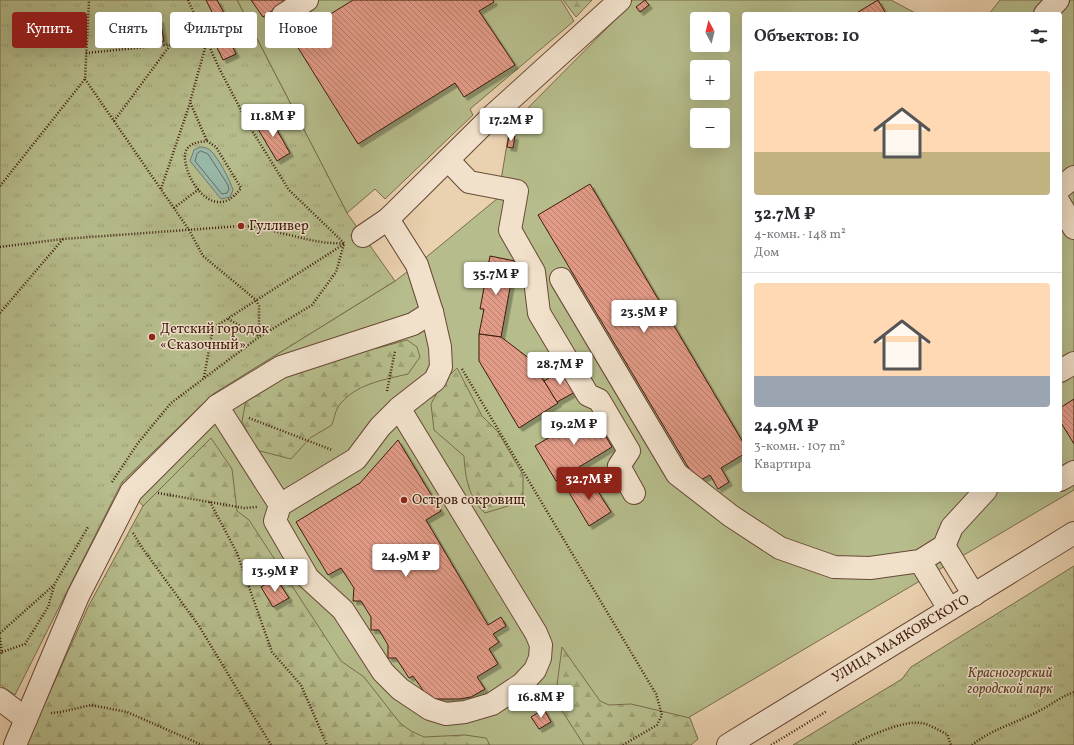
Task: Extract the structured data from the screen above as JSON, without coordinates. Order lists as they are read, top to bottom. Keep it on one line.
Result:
{"streets":{"street":["УЛИЦА МАЯКОВСКОГО"]},"parks":["Красногорский городской парк"],"places":["Гулливер","Детский городок «Сказочный»","Остров сокровищ"],"north":"top","page":{"map_buttons":["+","−"],"chip":["Купить","Снять","Фильтры","Новое"],"heading":"Объектов: 10","list":[{"name":"32.7M ₽","note":"4-комн. · 148 m² · Дом"},{"name":"24.9M ₽","note":"3-комн. · 107 m² · Квартира"}],"price":["11.8M ₽","17.2M ₽","35.7M ₽","23.5M ₽","28.7M ₽","19.2M ₽","32.7M ₽","24.9M ₽","13.9M ₽","16.8M ₽"]}}
